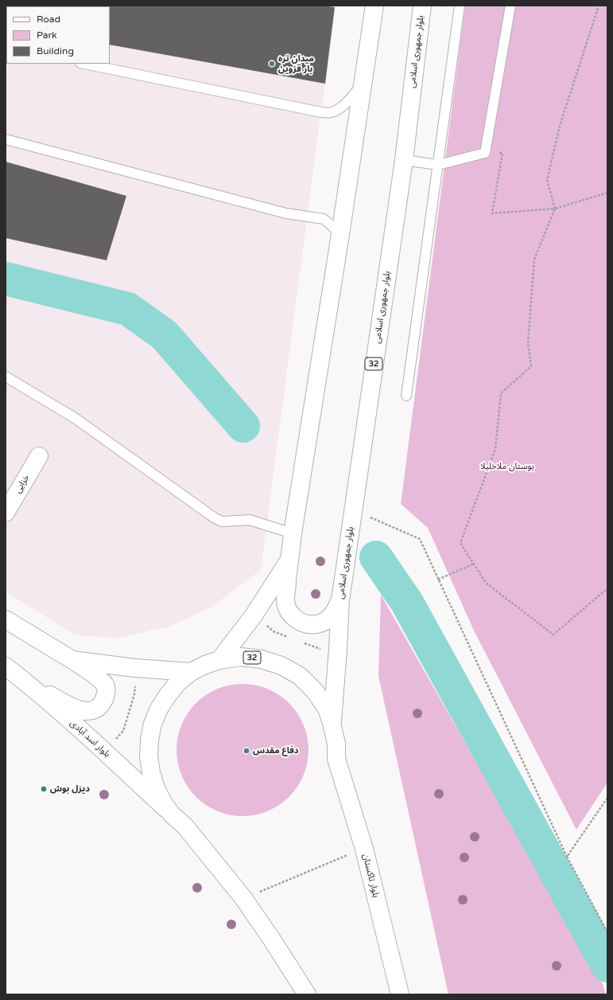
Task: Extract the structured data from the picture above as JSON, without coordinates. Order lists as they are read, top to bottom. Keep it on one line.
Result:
{"streets":{"main road":["بلوار جمهوری اسلامی","32","خزایی","بلوار اسد آبادی","بلوار تاکستان"]},"crossings":[["بلوار جمهوری اسلامی","32"],["بلوار جمهوری اسلامی","بلوار تاکستان"],["32","بلوار اسد آبادی"],["32","بلوار تاکستان"]],"parks":["بوستان ملاخلیلا"],"places":["میدان تره بار قزوین","دفاع مقدس","دیزل بوش"],"legend":["Road","Park","Building"]}
